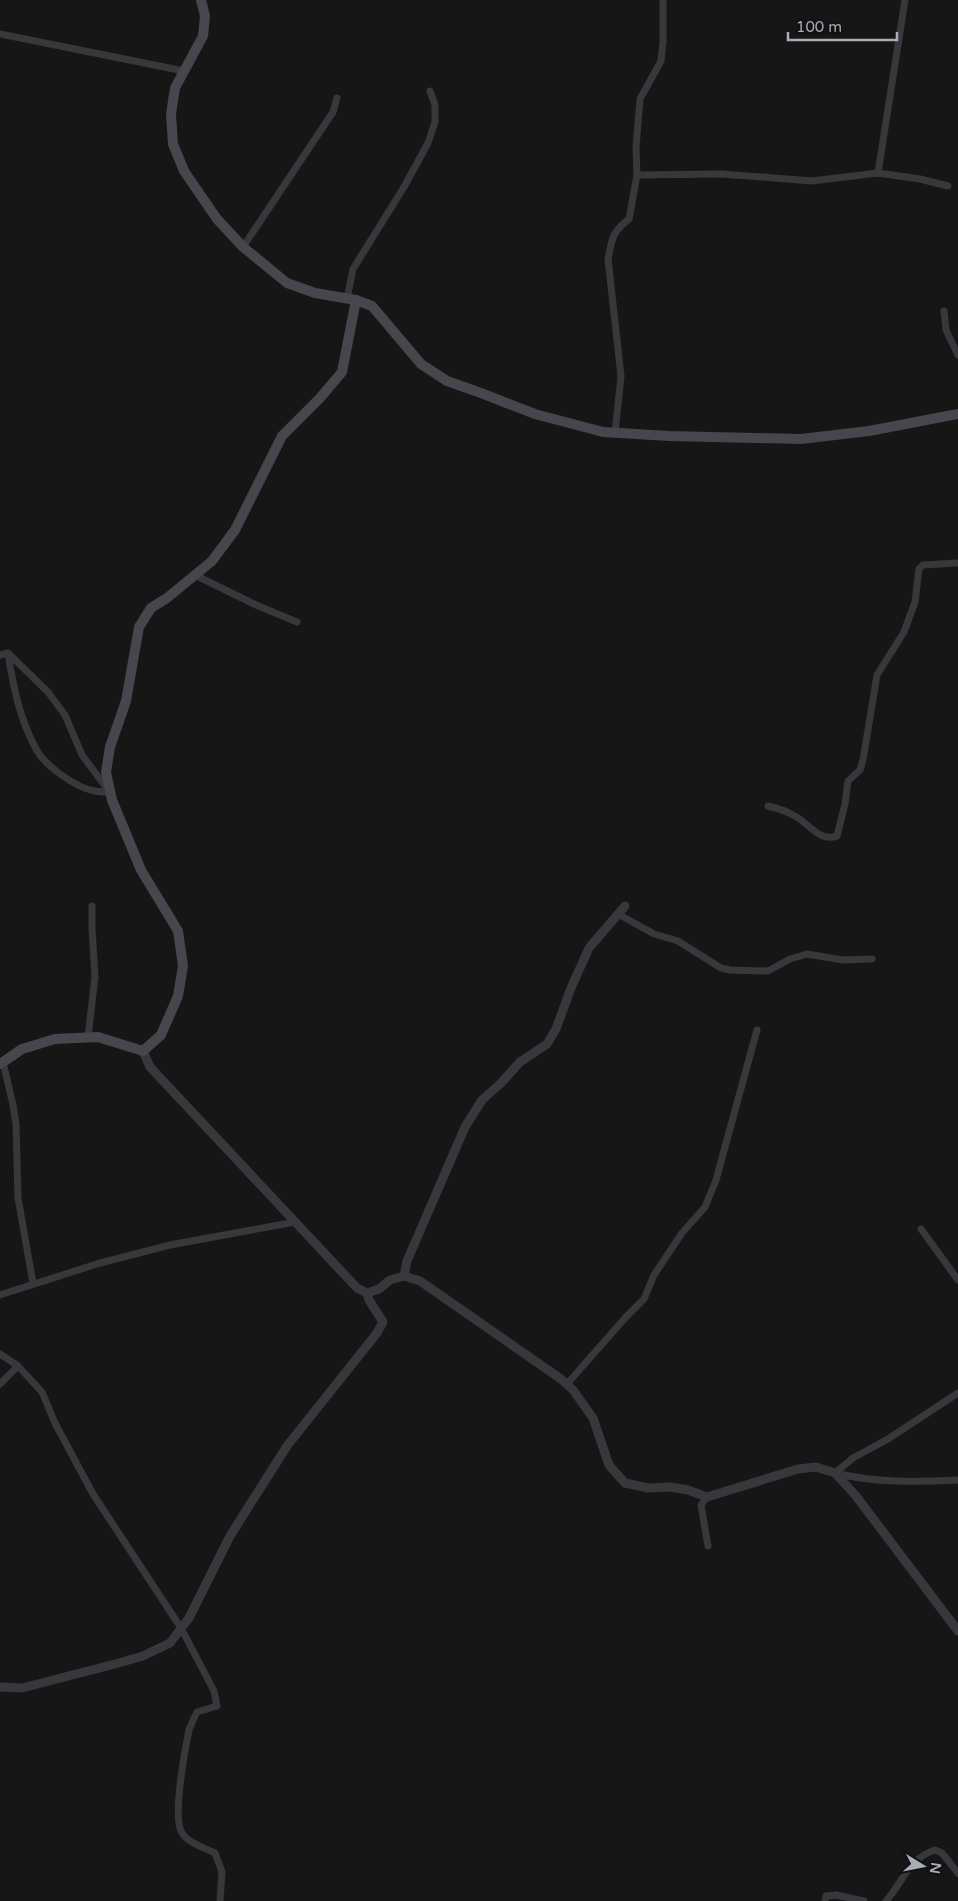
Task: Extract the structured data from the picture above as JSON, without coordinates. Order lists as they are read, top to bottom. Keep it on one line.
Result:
{"scale_bar":"100 m","north":"right"}
